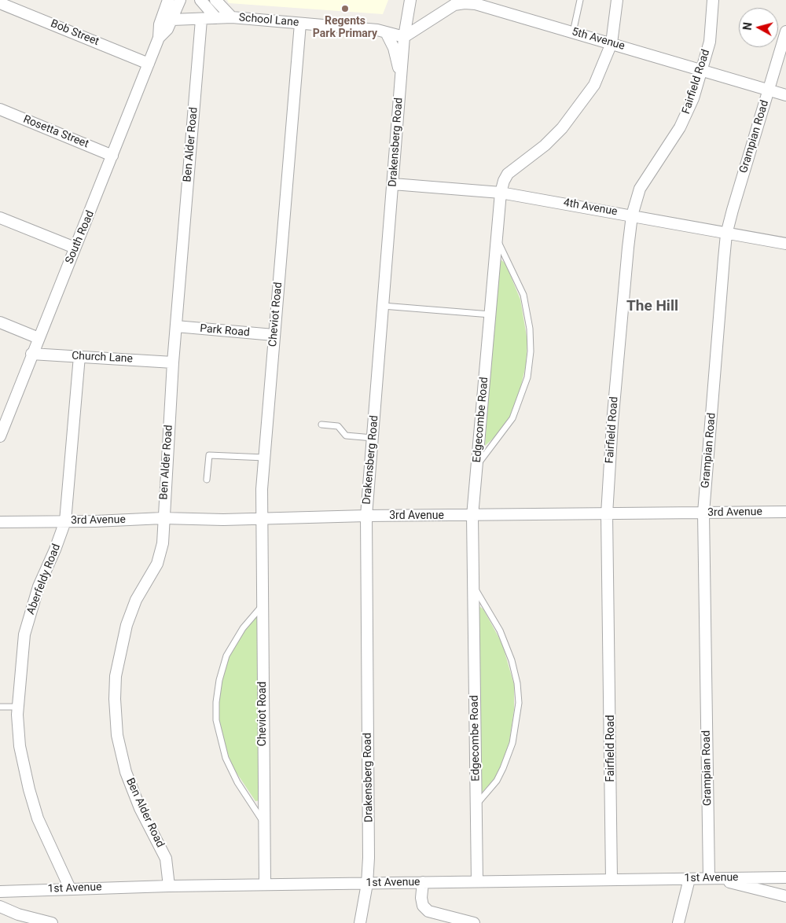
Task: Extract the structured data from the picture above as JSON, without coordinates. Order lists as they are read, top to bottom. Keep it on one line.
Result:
{"streets":{"street":["School Lane","Bob Street","5th Avenue","Fairfield Road","Rosetta Street","Grampian Road","Drakensberg Road","Ben Alder Road","4th Avenue","South Road","Cheviot Road","Park Road","Church Lane","Edgecombe Road","3rd Avenue","Aberfeldy Road","1st Avenue"]},"crossings":[["School Lane","5th Avenue"],["School Lane","Drakensberg Road"],["School Lane","Ben Alder Road"],["School Lane","South Road"],["School Lane","Cheviot Road"],["Bob Street","South Road"],["5th Avenue","Fairfield Road"],["5th Avenue","Grampian Road"],["5th Avenue","Drakensberg Road"],["5th Avenue","Edgecombe Road"],["Fairfield Road","4th Avenue"],["Fairfield Road","3rd Avenue"],["Fairfield Road","1st Avenue"],["Rosetta Street","South Road"],["Grampian Road","4th Avenue"],["Grampian Road","3rd Avenue"],["Grampian Road","1st Avenue"],["Drakensberg Road","4th Avenue"],["Drakensberg Road","3rd Avenue"],["Drakensberg Road","1st Avenue"],["Ben Alder Road","Park Road"],["Ben Alder Road","Church Lane"],["Ben Alder Road","3rd Avenue"],["Ben Alder Road","1st Avenue"],["4th Avenue","Edgecombe Road"],["South Road","Church Lane"],["Cheviot Road","Park Road"],["Cheviot Road","3rd Avenue"],["Cheviot Road","1st Avenue"],["Church Lane","Aberfeldy Road"],["Edgecombe Road","3rd Avenue"],["Edgecombe Road","1st Avenue"],["3rd Avenue","Aberfeldy Road"],["Aberfeldy Road","1st Avenue"]],"districts":["The Hill"],"places":["Regents Park Primary"],"north":"left"}
